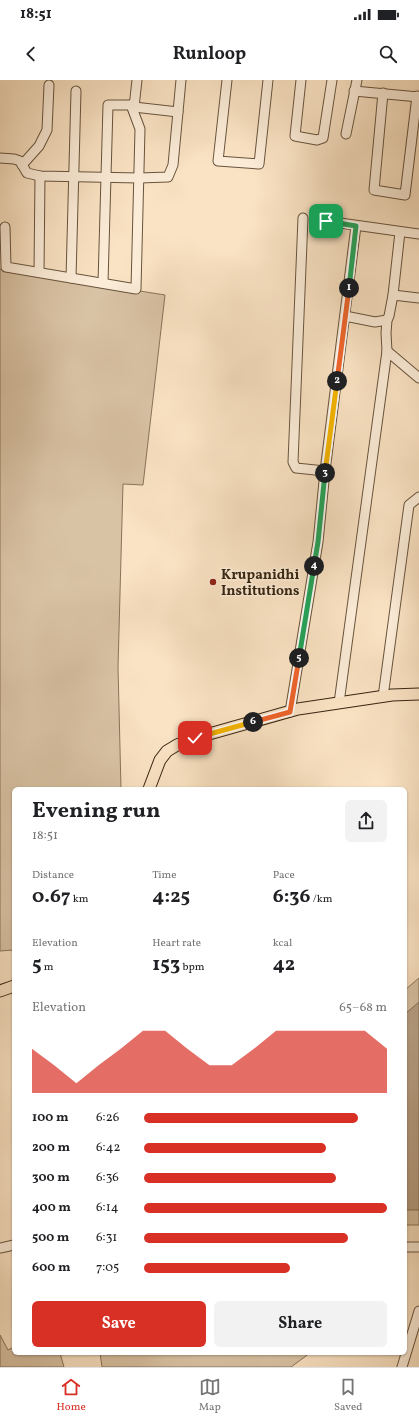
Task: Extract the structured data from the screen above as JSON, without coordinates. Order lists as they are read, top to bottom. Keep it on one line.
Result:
{"places":["Krupanidhi Institutions"],"page":{"status":"18:51","header":"Runloop","pins":["1","2","3","4","5","6"],"heading":["Evening run","18:51"],"stats":[["Distance","0.67 km"],["Time","4:25"],["Pace","6:36 /km"],["Elevation","5 m"],["Heart rate","153 bpm"],["kcal","42"]],"chart":["Elevation","65–68 m"],"list":[{"name":"100 m","note":"6:26"},{"name":"200 m","note":"6:42"},{"name":"300 m","note":"6:36"},{"name":"400 m","note":"6:14"},{"name":"500 m","note":"6:31"},{"name":"600 m","note":"7:05"}],"buttons":["Save","Share"],"tabs":["Home","Map","Saved"]}}
